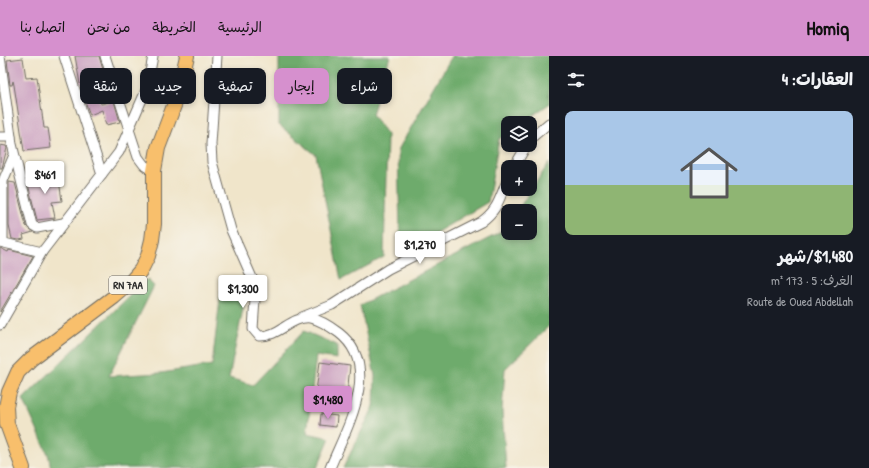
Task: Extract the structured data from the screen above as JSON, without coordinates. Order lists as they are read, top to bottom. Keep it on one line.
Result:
{"streets":{"main road":["RN 7AA"]},"page":{"header":"Homiq","nav":["الرئيسية","الخريطة","من نحن","اتصل بنا"],"heading":"العقارات: 4","chip":["شراء","إيجار","تصفية","جديد","شقة"],"list":[{"name":"$1,480/شهر","note":"الغرف: 5 · 173 m² · Route de Oued Abdellah"}],"map_buttons":["+","−"],"price":["$461","$1,270","$1,300","$1,480"]}}
